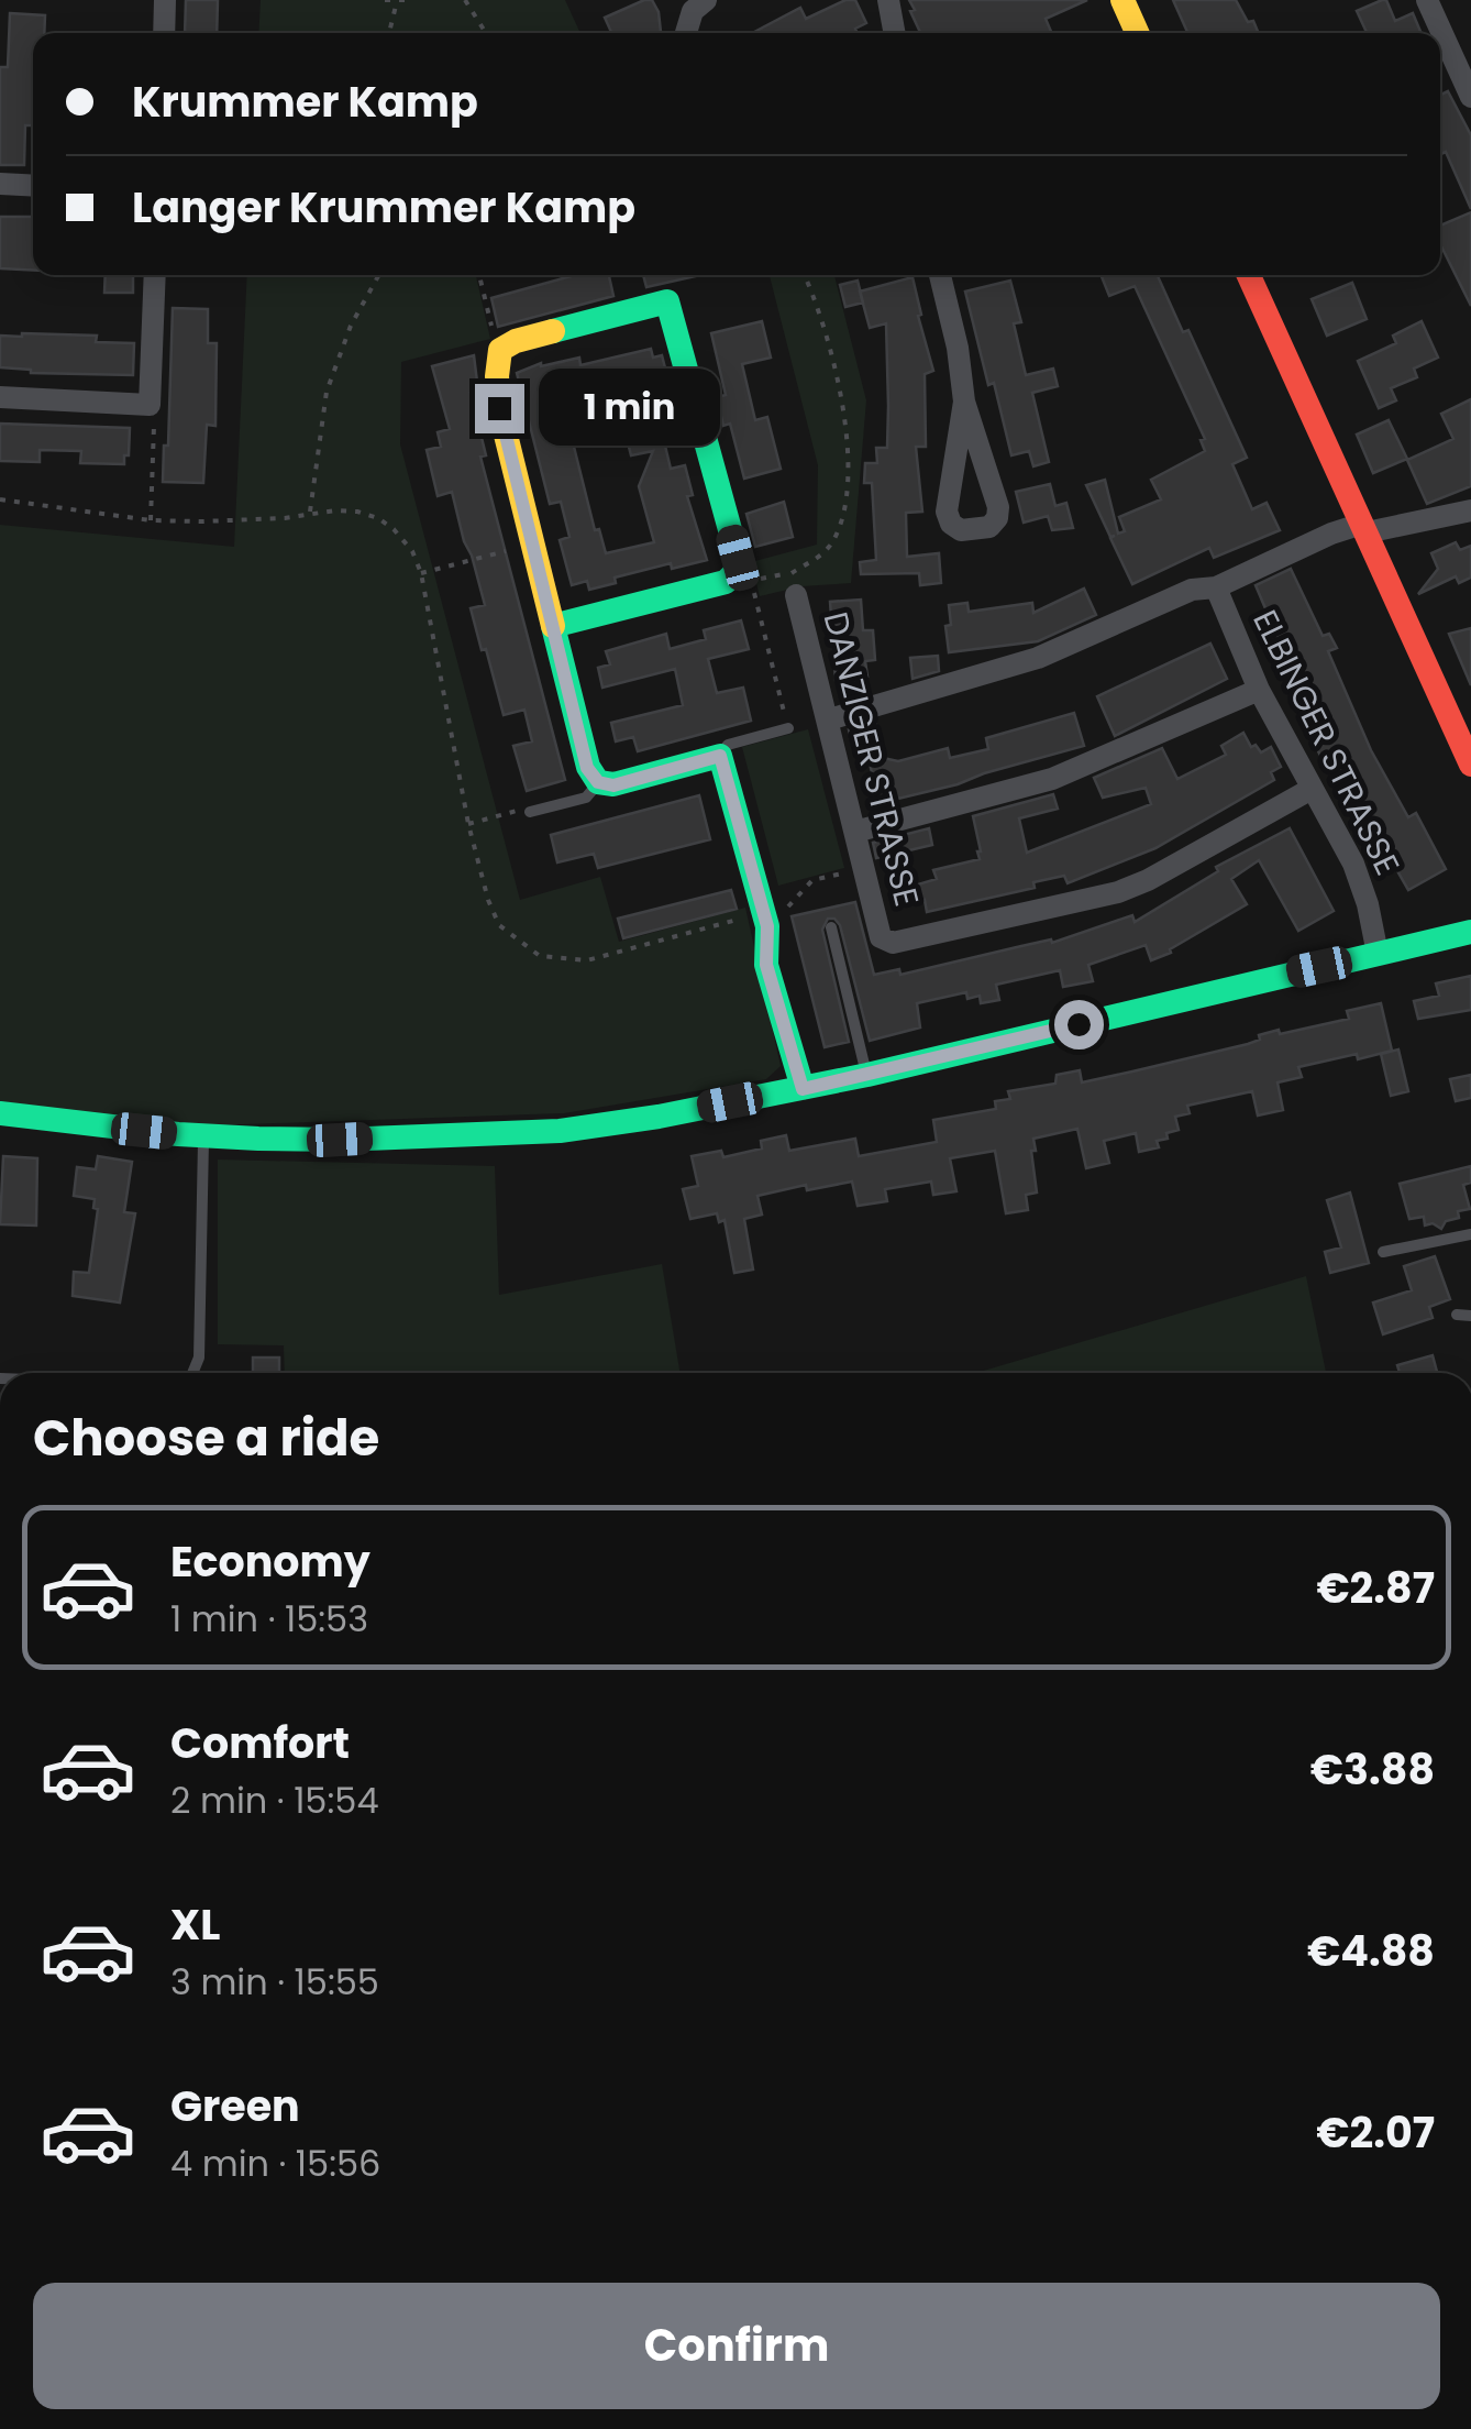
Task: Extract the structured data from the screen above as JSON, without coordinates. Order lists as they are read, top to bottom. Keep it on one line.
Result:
{"streets":{"street":["ELBINGER STRASSE","DANZIGER STRASSE"]},"crossings":[["ELBINGER STRASSE","DANZIGER STRASSE"]],"page":{"banner":["Krummer Kamp","Langer Krummer Kamp"],"bubble":"1 min","heading":"Choose a ride","list":[{"name":"Economy","note":"1 min · 15:53","value":"€2.87"},{"name":"Comfort","note":"2 min · 15:54","value":"€3.88"},{"name":"XL","note":"3 min · 15:55","value":"€4.88"},{"name":"Green","note":"4 min · 15:56","value":"€2.07"}],"buttons":"Confirm"}}
